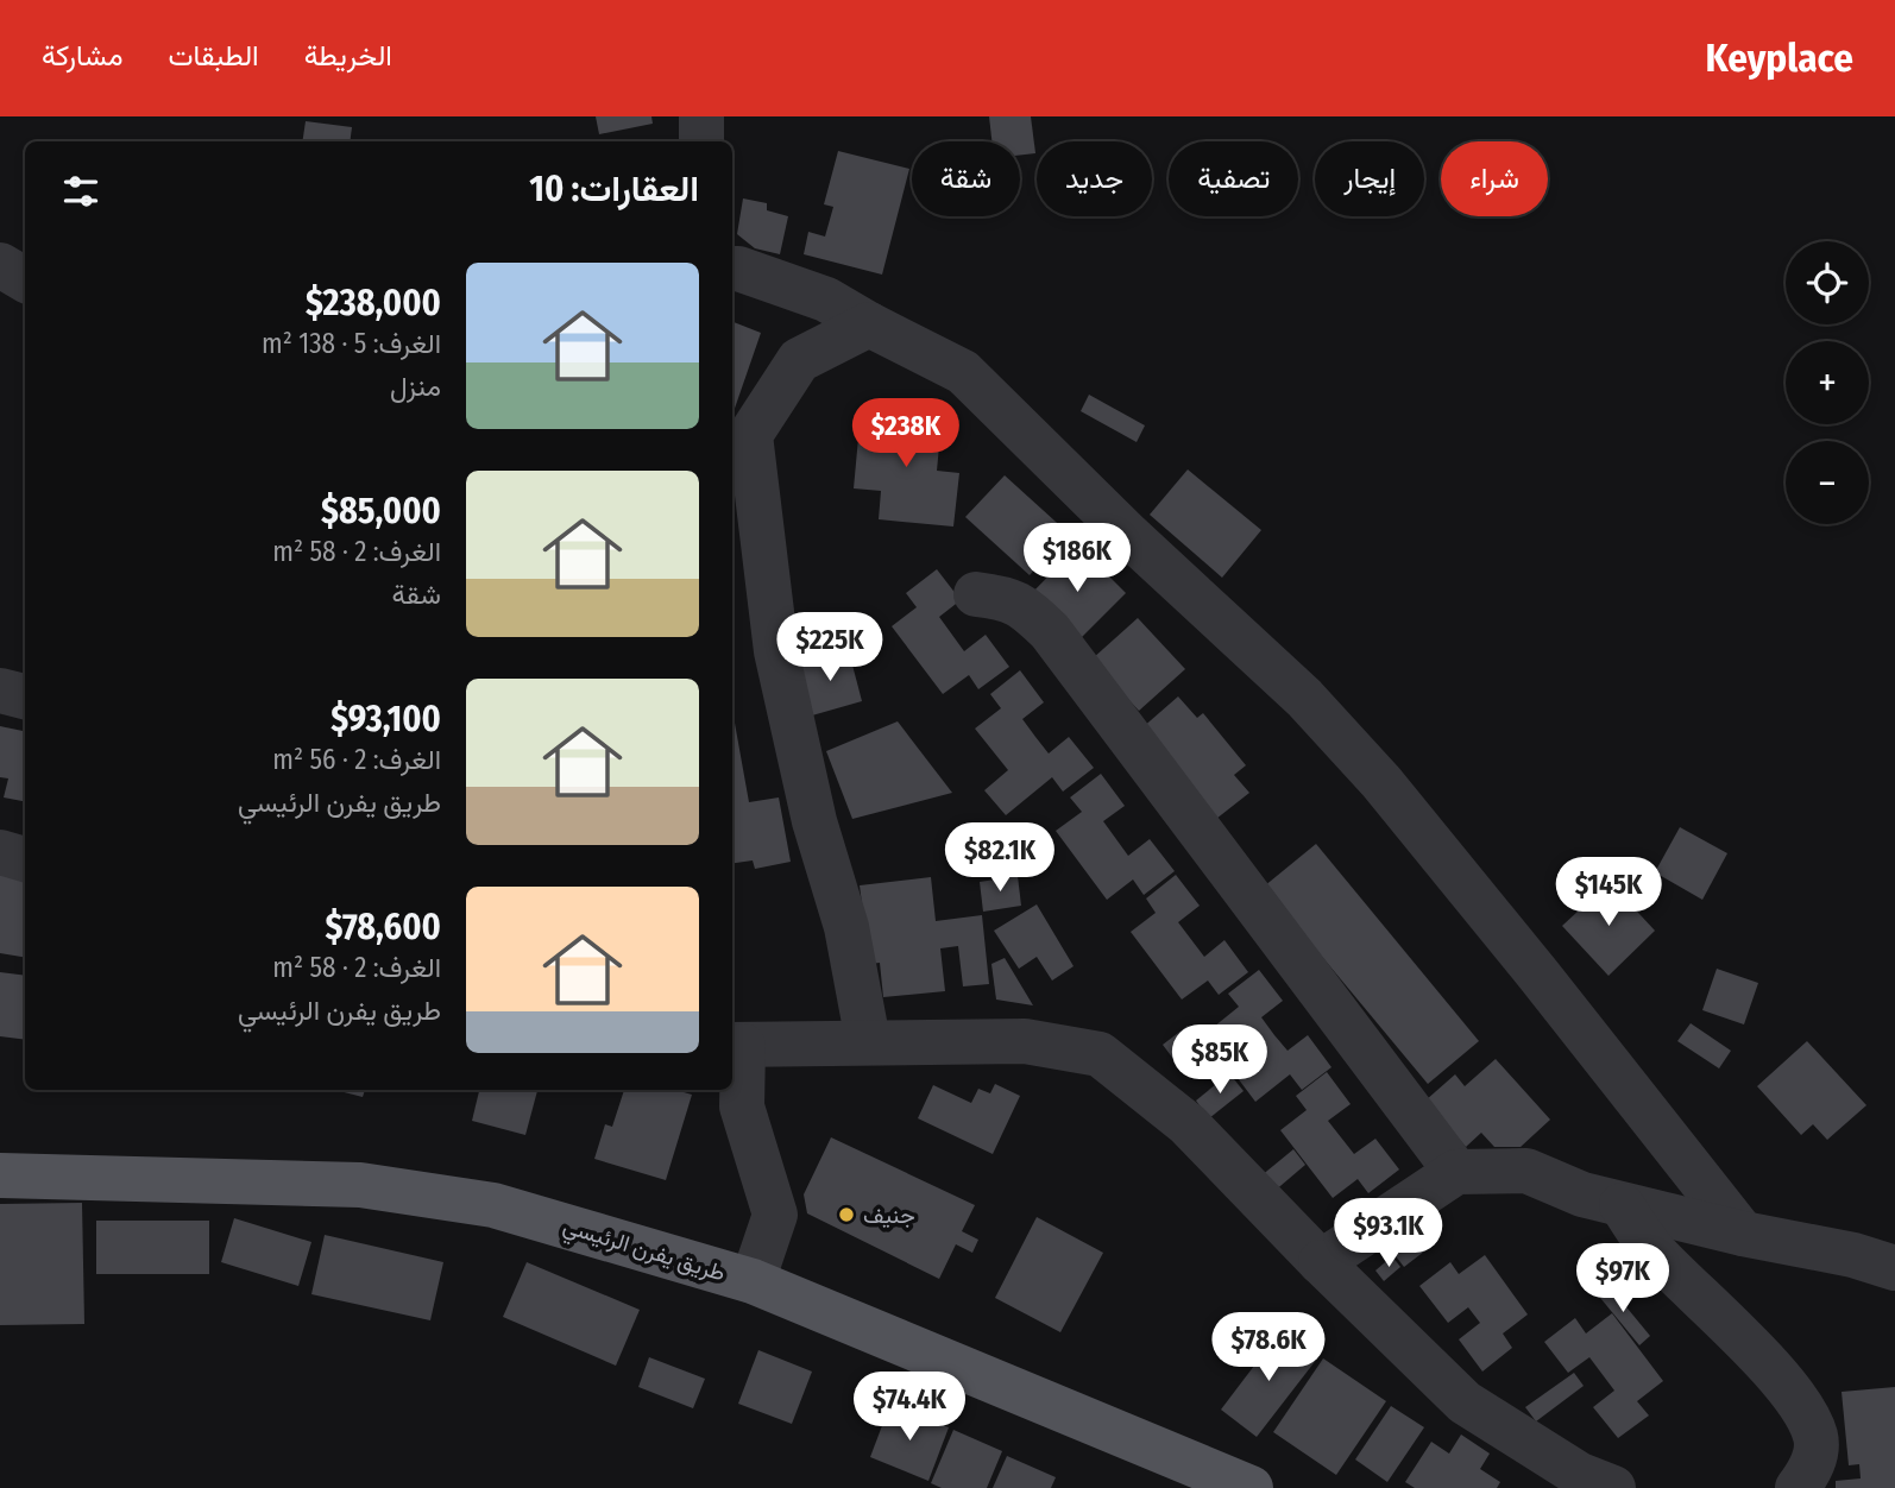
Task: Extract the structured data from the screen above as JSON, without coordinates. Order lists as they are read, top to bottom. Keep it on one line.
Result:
{"streets":{"main road":["طريق يفرن الرئيسي"]},"places":["جنيف"],"page":{"header":"Keyplace","nav":["الخريطة","الطبقات","مشاركة"],"chip":["شراء","إيجار","تصفية","جديد","شقة"],"heading":"العقارات: 10","map_buttons":["+","−"],"list":[{"name":"$238,000","note":"الغرف: 5 · 138 m² · منزل"},{"name":"$85,000","note":"الغرف: 2 · 58 m² · شقة"},{"name":"$93,100","note":"الغرف: 2 · 56 m² · طريق يفرن الرئيسي"},{"name":"$78,600","note":"الغرف: 2 · 58 m² · طريق يفرن الرئيسي"}],"price":["$238K","$186K","$225K","$82.1K","$145K","$85K","$93.1K","$97K","$78.6K","$74.4K"]}}
